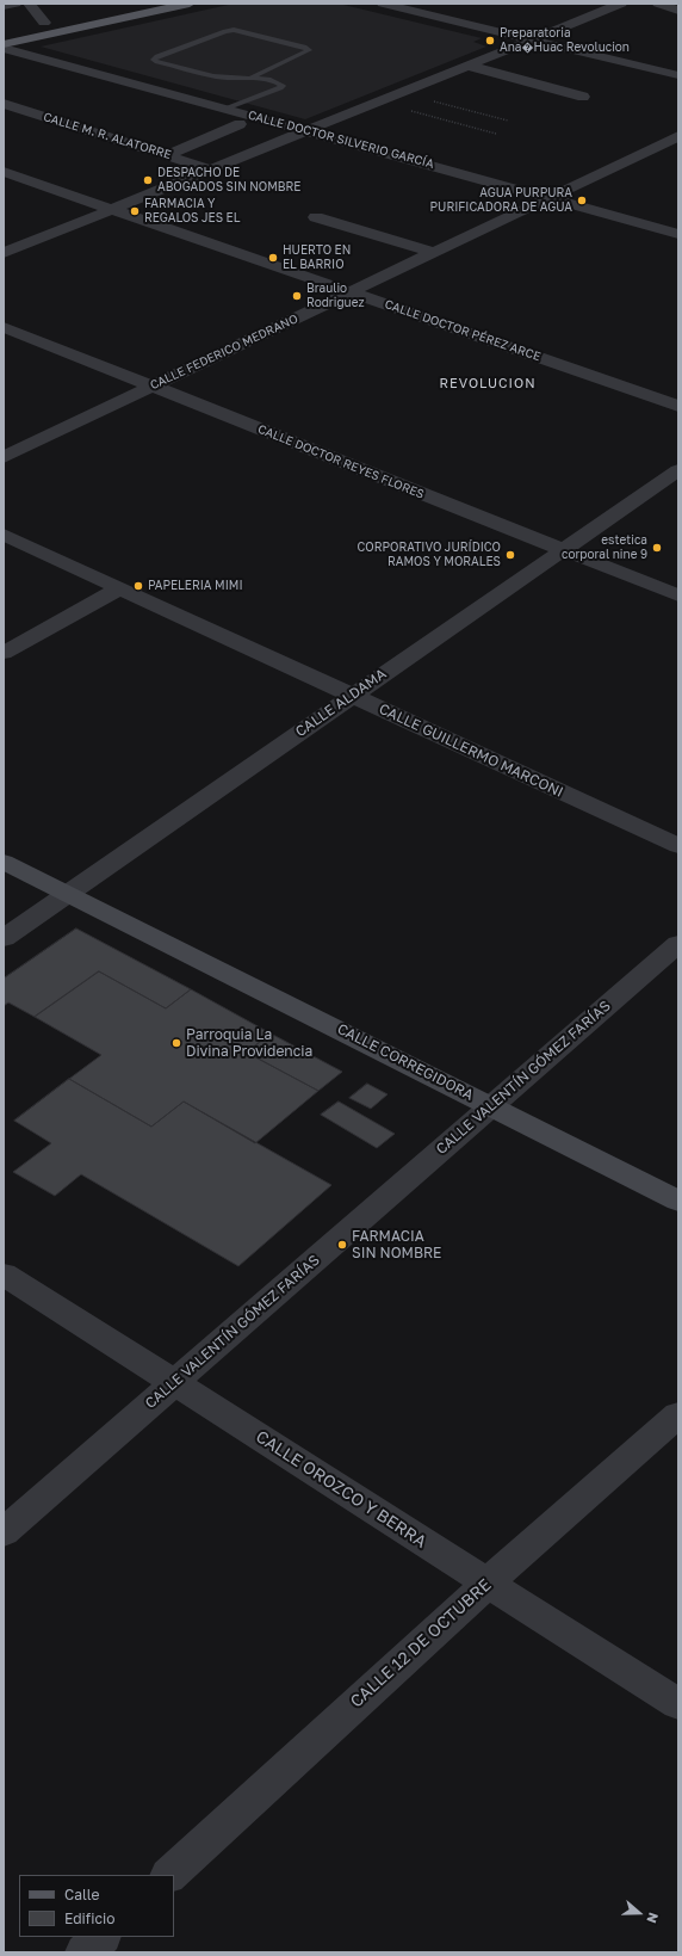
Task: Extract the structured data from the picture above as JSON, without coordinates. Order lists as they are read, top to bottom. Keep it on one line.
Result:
{"streets":{"street":["CALLE M. R. ALATORRE","CALLE DOCTOR SILVERIO GARCÍA","CALLE DOCTOR PÉREZ ARCE","CALLE FEDERICO MEDRANO","CALLE DOCTOR REYES FLORES","CALLE ALDAMA","CALLE GUILLERMO MARCONI","CALLE CORREGIDORA","CALLE VALENTÍN GÓMEZ FARÍAS","CALLE OROZCO Y BERRA","CALLE 12 DE OCTUBRE"]},"crossings":[["CALLE DOCTOR SILVERIO GARCÍA","CALLE FEDERICO MEDRANO"],["CALLE DOCTOR PÉREZ ARCE","CALLE FEDERICO MEDRANO"],["CALLE FEDERICO MEDRANO","CALLE DOCTOR REYES FLORES"],["CALLE DOCTOR REYES FLORES","CALLE ALDAMA"],["CALLE ALDAMA","CALLE GUILLERMO MARCONI"],["CALLE ALDAMA","CALLE CORREGIDORA"],["CALLE CORREGIDORA","CALLE VALENTÍN GÓMEZ FARÍAS"],["CALLE VALENTÍN GÓMEZ FARÍAS","CALLE OROZCO Y BERRA"],["CALLE OROZCO Y BERRA","CALLE 12 DE OCTUBRE"]],"districts":["REVOLUCION"],"places":["Preparatoria Ana�Huac Revolucion","DESPACHO DE ABOGADOS SIN NOMBRE","AGUA PURPURA PURIFICADORA DE AGUA","FARMACIA Y REGALOS JES EL","HUERTO EN EL BARRIO","Braulio Rodriguez","estetica corporal nine 9","CORPORATIVO JURÍDICO RAMOS Y MORALES","PAPELERIA MIMI","Parroquia La Divina Providencia","FARMACIA SIN NOMBRE"],"legend":["Calle","Edificio"],"north":"right"}
